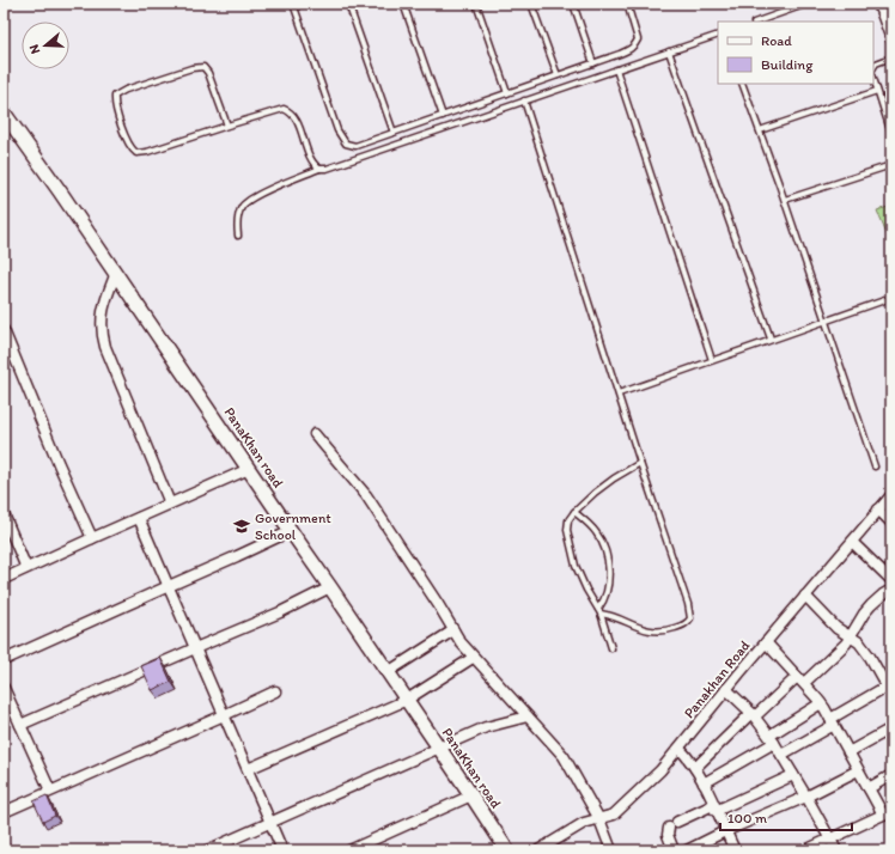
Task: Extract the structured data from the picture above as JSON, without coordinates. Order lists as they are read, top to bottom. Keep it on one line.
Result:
{"streets":{"street":["PanaKhan road","Panakhan Road"]},"places":{"school or university":["Government School"]},"legend":["Road","Building"],"scale_bar":"100 m","north":"left"}
